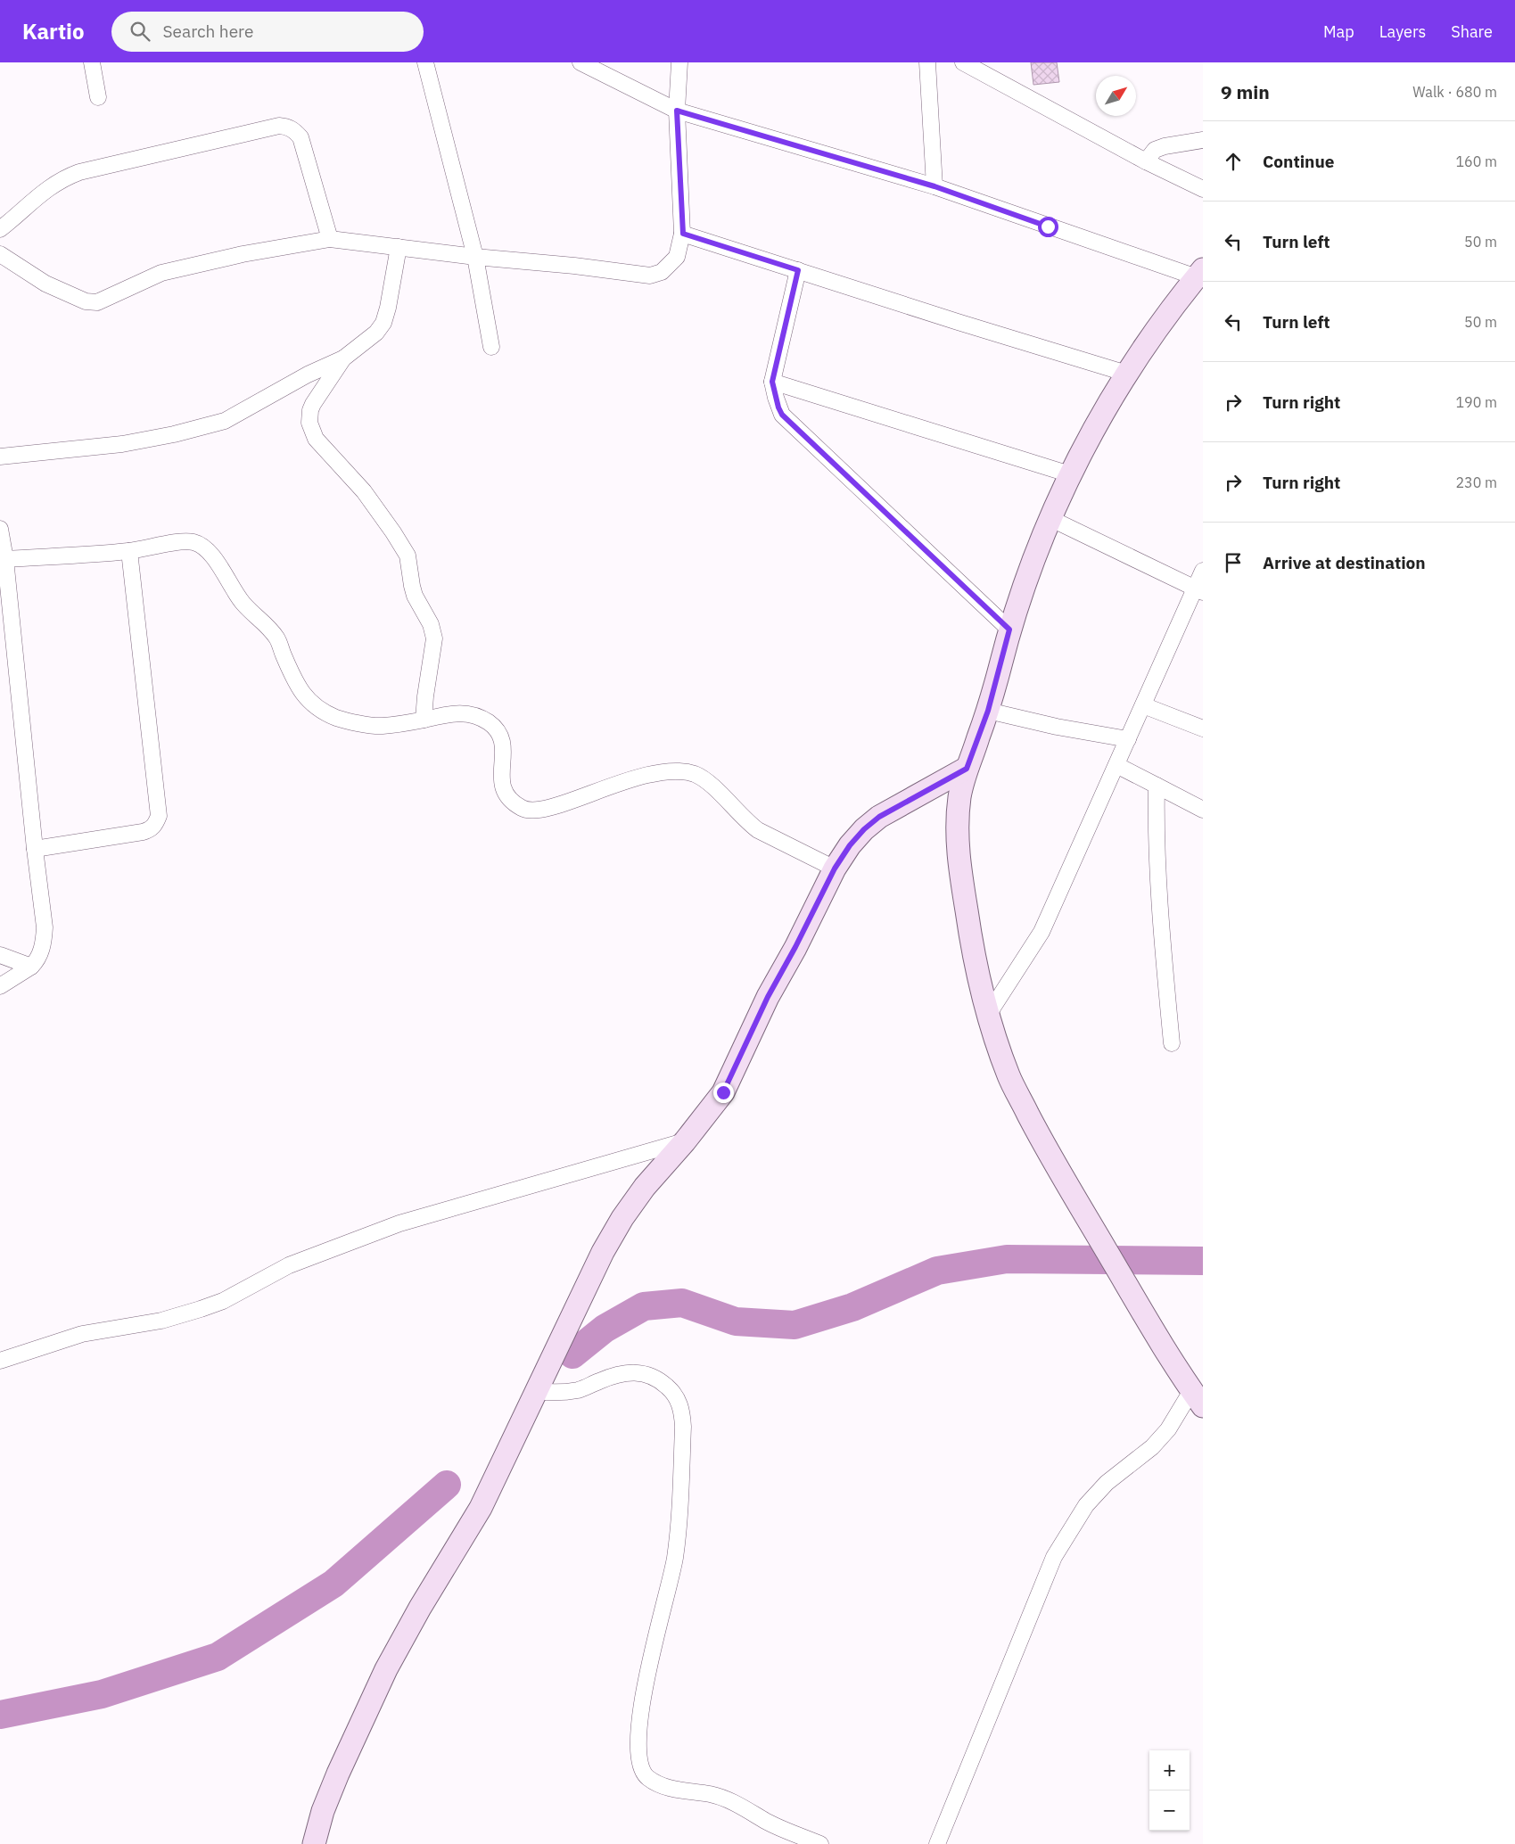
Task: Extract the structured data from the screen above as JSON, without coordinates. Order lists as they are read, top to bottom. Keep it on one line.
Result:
{"north":"top right","page":{"header":"Kartio","search":"Search here","nav":["Map","Layers","Share"],"heading":["9 min","Walk · 680 m"],"list":[["Continue","160 m"],["Turn left","50 m"],["Turn left","50 m"],["Turn right","190 m"],["Turn right","230 m"],"Arrive at destination"],"map_buttons":["+","−"]}}
